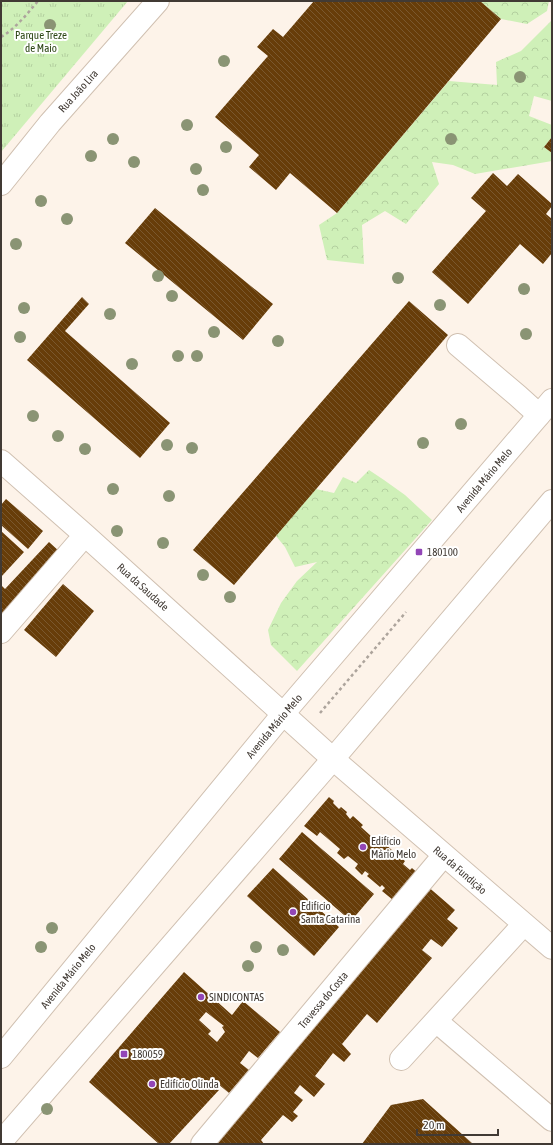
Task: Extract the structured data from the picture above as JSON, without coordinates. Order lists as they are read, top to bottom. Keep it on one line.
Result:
{"streets":{"main road":["Rua João Lira","Avenida Mário Melo","Rua da Saudade","Rua da Fundição","Travessa do Costa"]},"crossings":[["Avenida Mário Melo","Rua da Saudade"],["Rua da Saudade","Rua da Fundição"],["Rua da Fundição","Travessa do Costa"]],"parks":["Parque Treze de Maio"],"places":{"transit":["180100","180059"],"other":["Edifício Mário Melo","Edifício Santa Catarina","SINDICONTAS","Edifício Olinda"]},"scale_bar":"20 m"}
